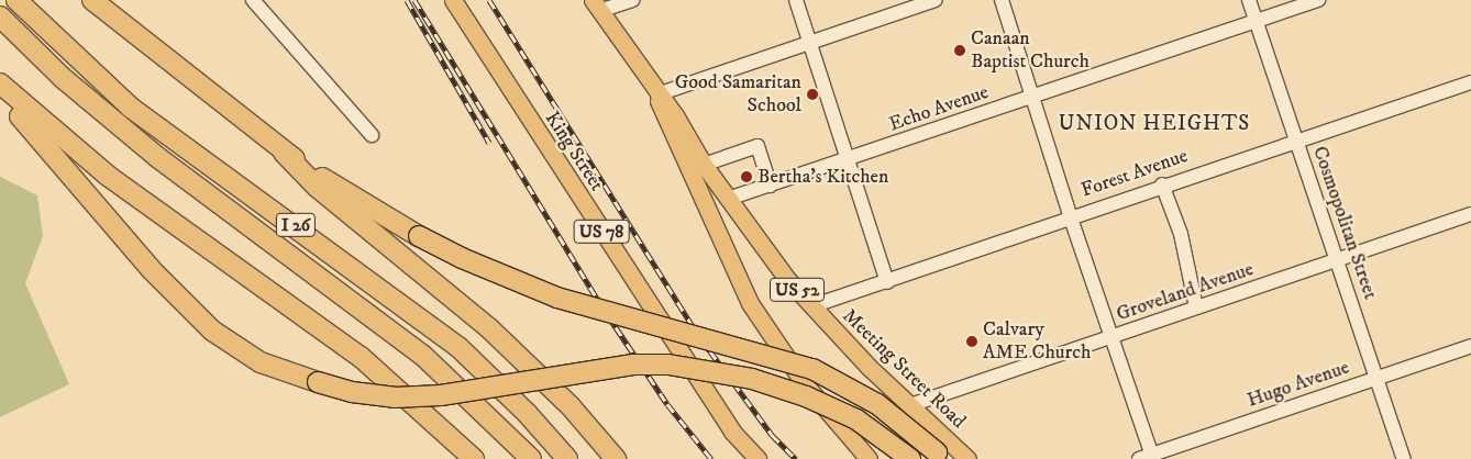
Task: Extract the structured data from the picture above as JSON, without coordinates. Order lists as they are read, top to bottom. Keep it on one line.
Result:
{"streets":{"highway":["I 26"],"main road":["King Street","US 78","US 52","Meeting Street Road"],"street":["Echo Avenue","Forest Avenue","Cosmopolitan Street","Groveland Avenue","Hugo Avenue"]},"crossings":[["Echo Avenue","Cosmopolitan Street"],["Echo Avenue","Meeting Street Road"],["Forest Avenue","Cosmopolitan Street"],["Forest Avenue","Meeting Street Road"],["Cosmopolitan Street","Groveland Avenue"],["Cosmopolitan Street","Hugo Avenue"],["Groveland Avenue","Meeting Street Road"]],"districts":["UNION HEIGHTS"],"places":["Canaan Baptist Church","Good Samaritan School","Bertha's Kitchen","Calvary AME Church"]}
